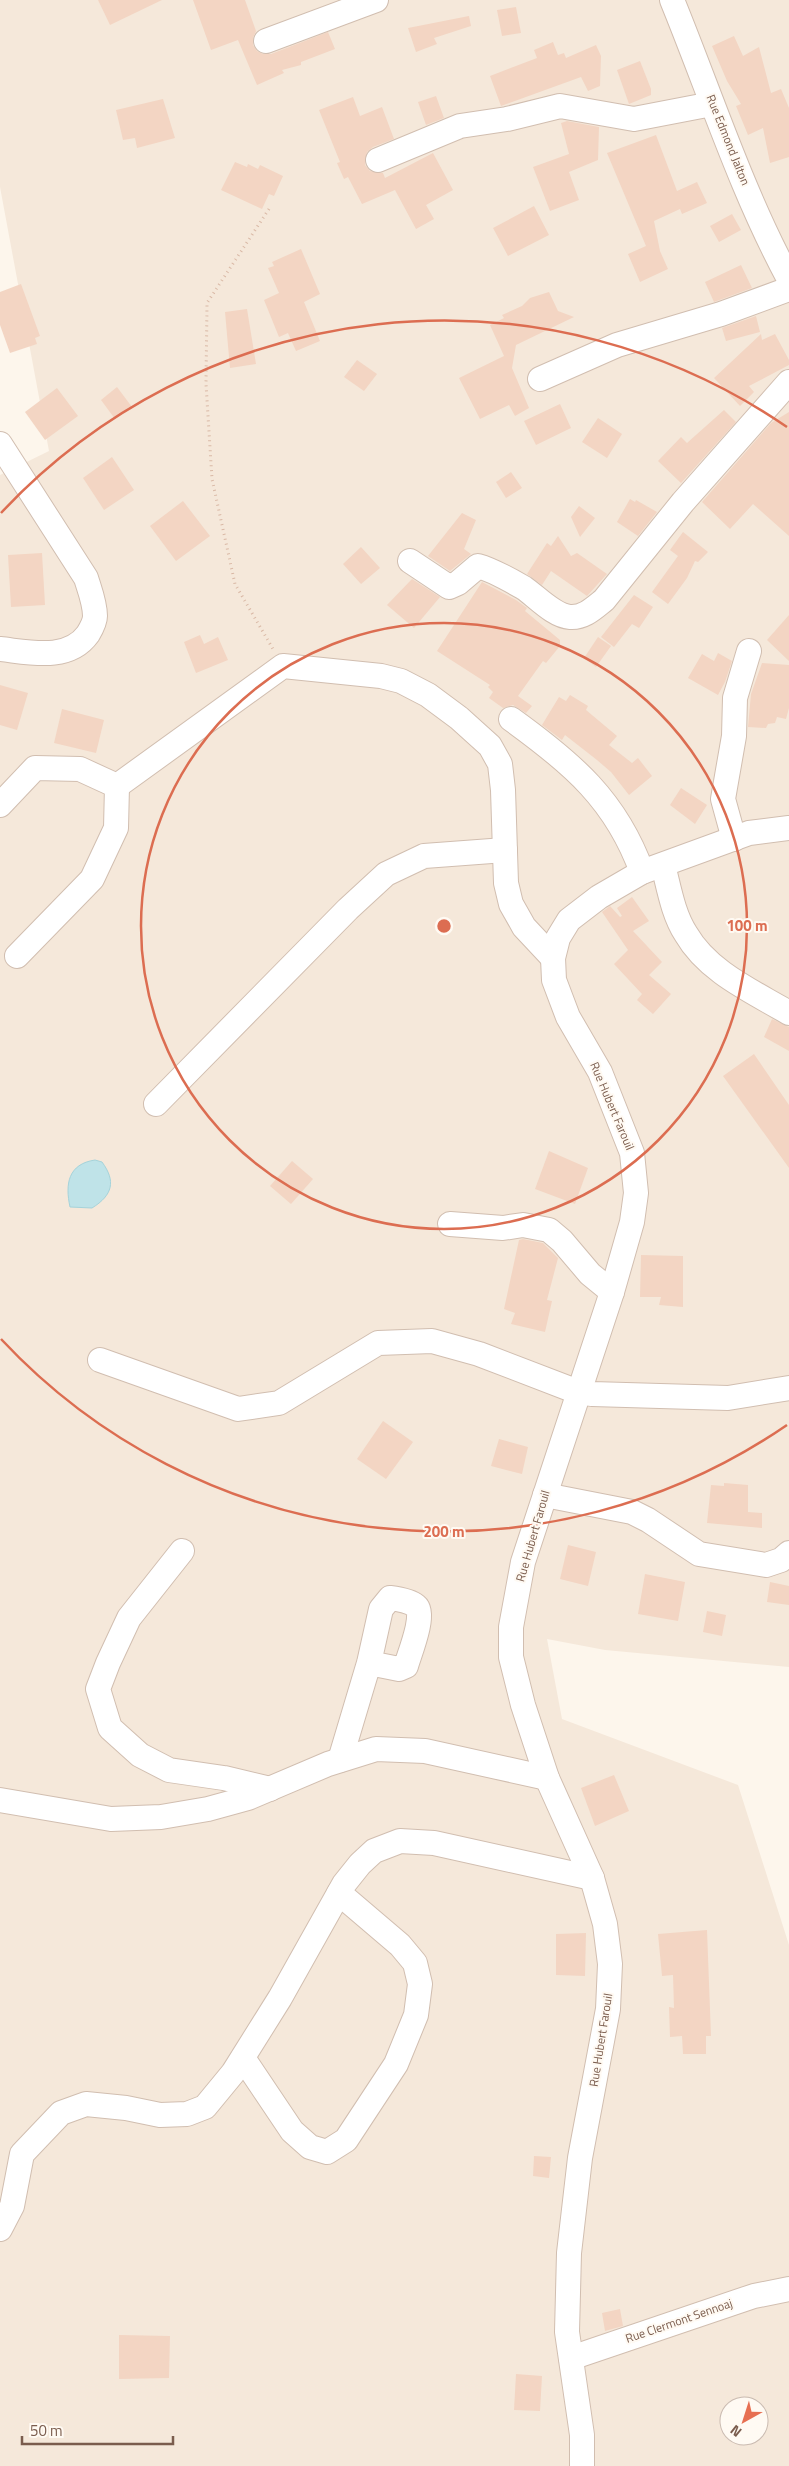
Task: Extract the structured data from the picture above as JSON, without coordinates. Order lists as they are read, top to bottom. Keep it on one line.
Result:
{"streets":{"street":["Rue Edmond Jalton","Rue Hubert Farouil","Rue Clermont Sennoaj"]},"crossings":[["Rue Hubert Farouil","Rue Clermont Sennoaj"]],"scale_bar":"50 m","north":"bottom left","rings":["100 m","200 m"]}
